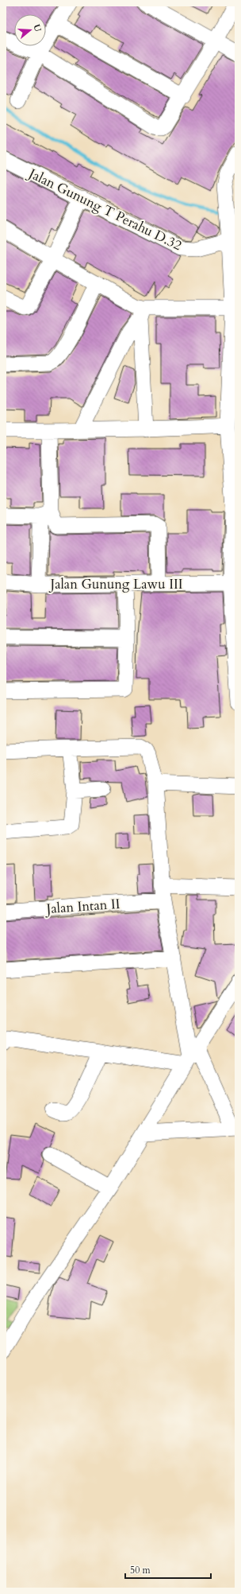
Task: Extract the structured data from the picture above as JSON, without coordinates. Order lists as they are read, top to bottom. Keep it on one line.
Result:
{"streets":{"street":["Jalan Gunung T Perahu D.32","Jalan Gunung Lawu III","Jalan Intan II"]},"scale_bar":"50 m","north":"right"}
